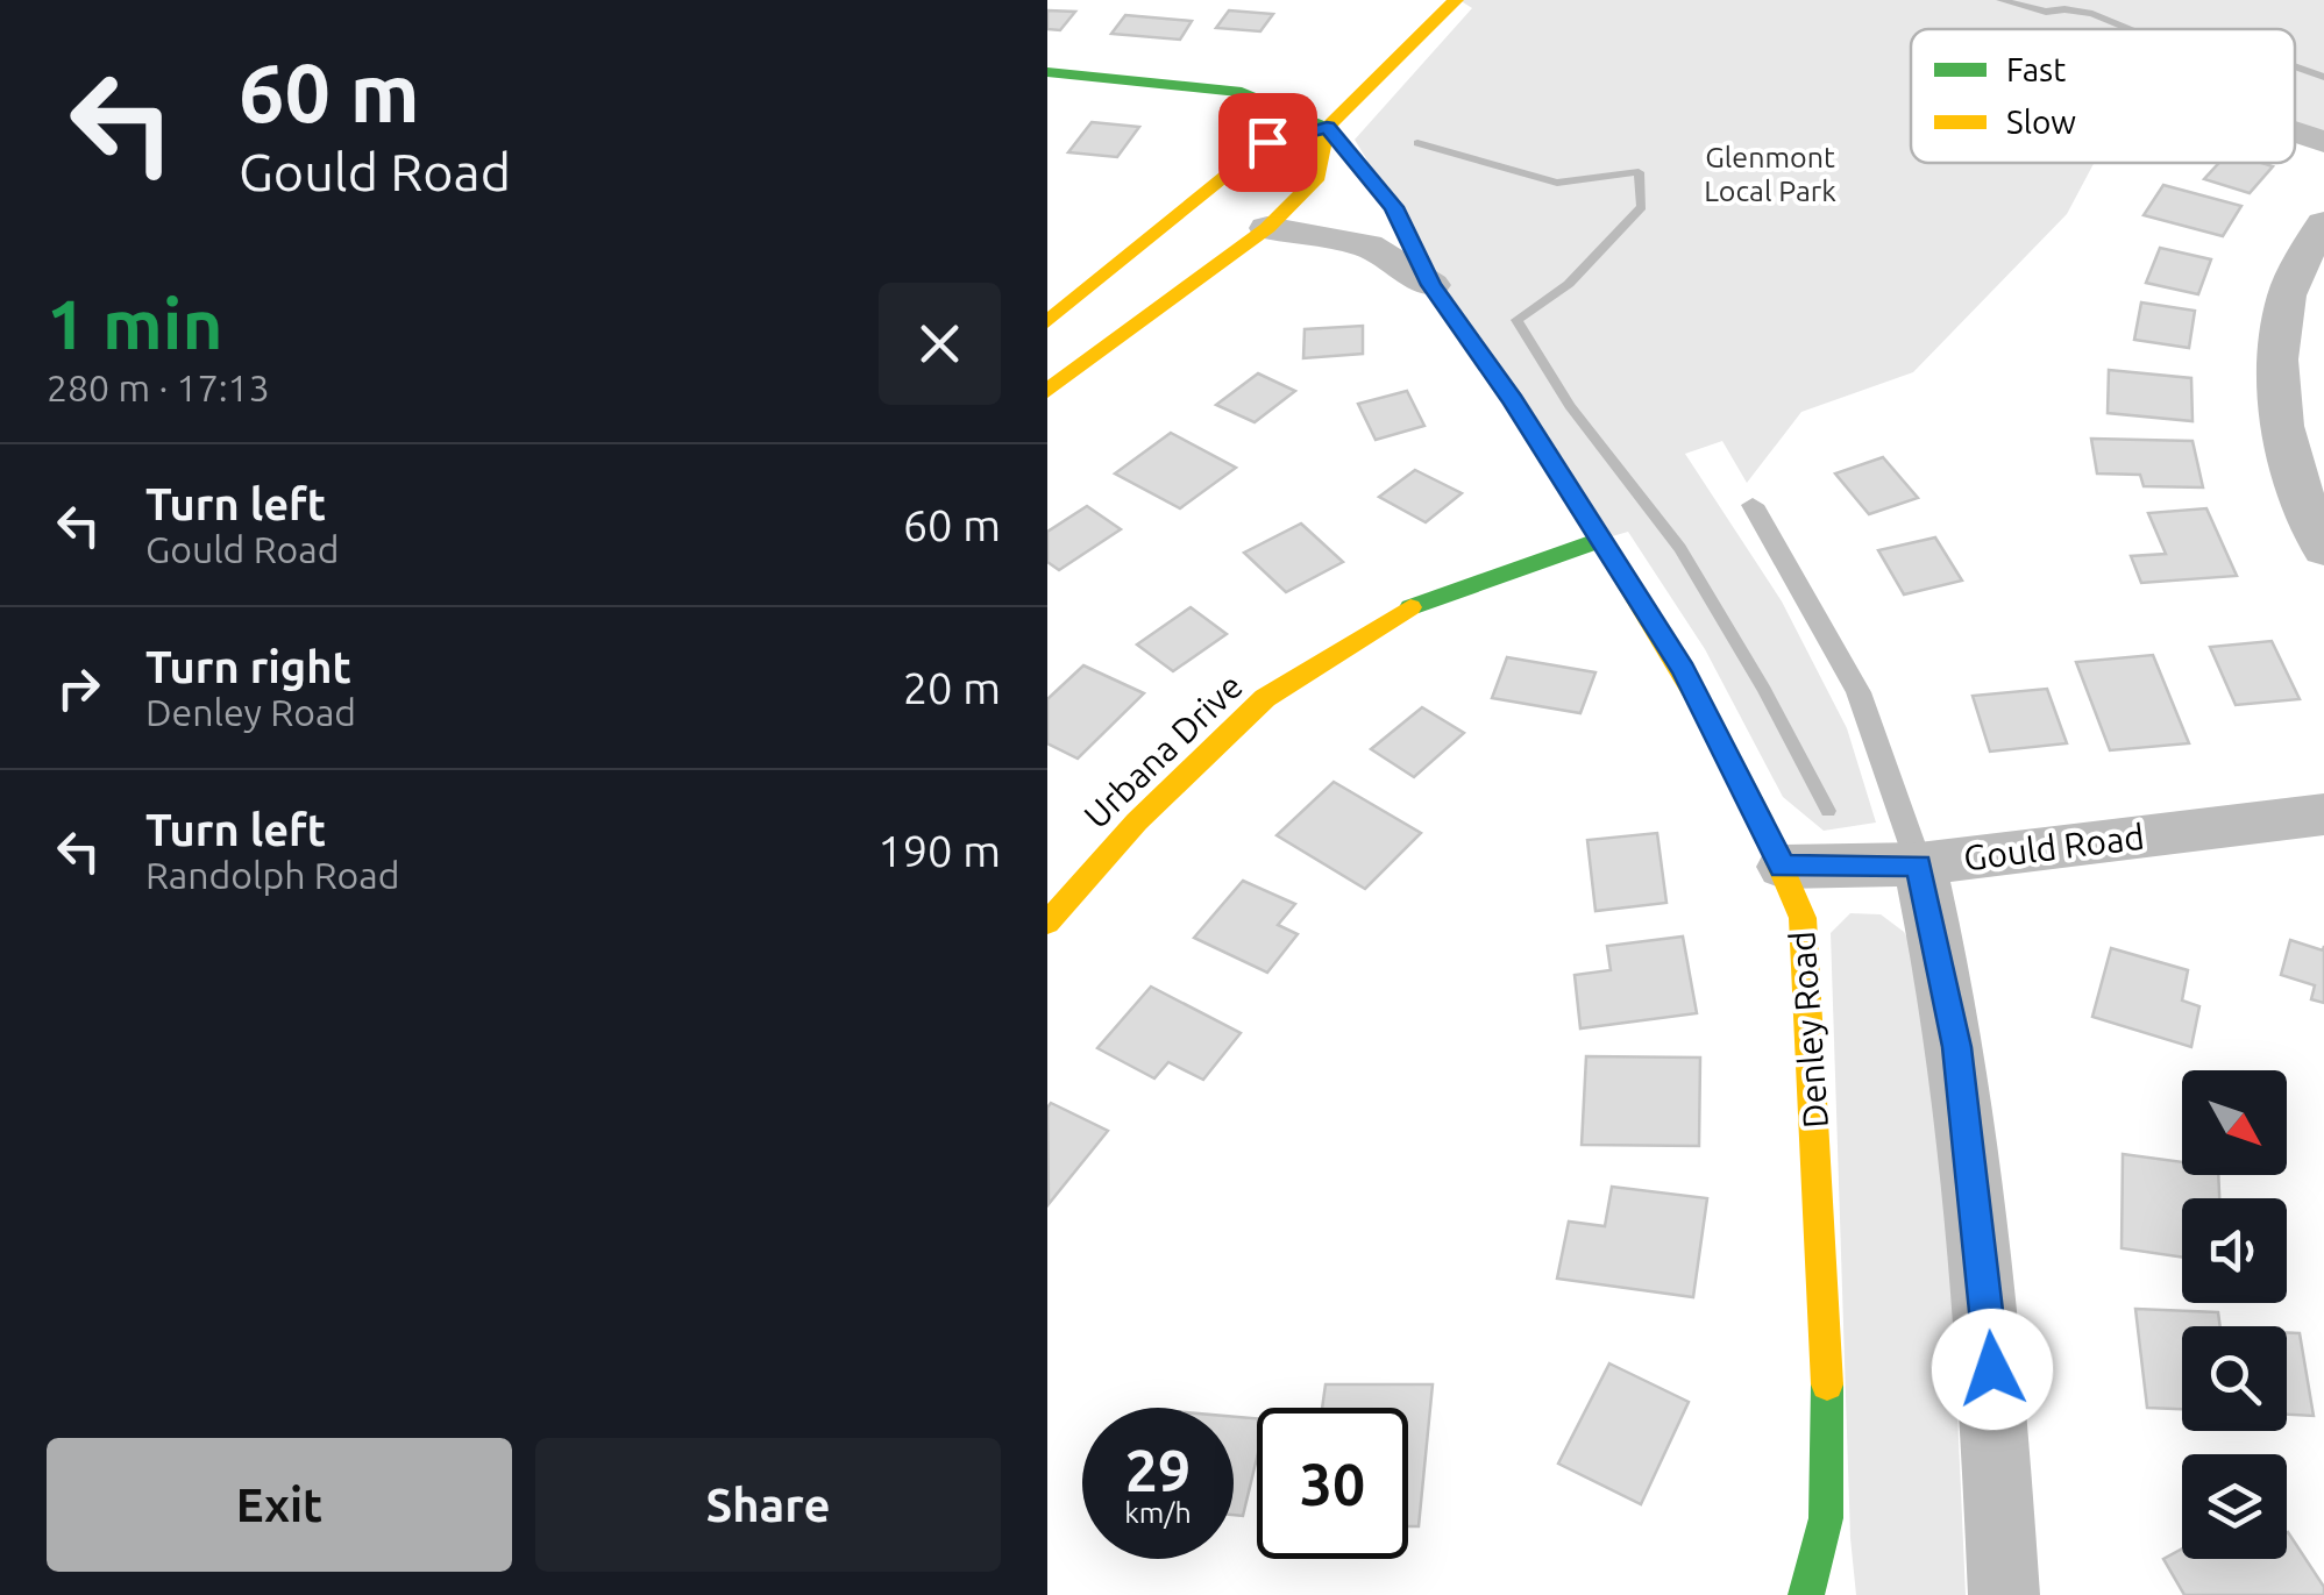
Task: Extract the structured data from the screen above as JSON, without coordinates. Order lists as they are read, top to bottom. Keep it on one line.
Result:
{"streets":{"street":["Urbana Drive","Gould Road","Denley Road"]},"crossings":[["Urbana Drive","Denley Road"],["Gould Road","Denley Road"]],"parks":["Glenmont Local Park"],"legend":["Fast","Slow"],"north":"bottom right","page":{"turn":["60 m","Gould Road"],"heading":["1 min","280 m · 17:13"],"list":[{"name":"Turn left","note":"Gould Road","value":"60 m"},{"name":"Turn right","note":"Denley Road","value":"20 m"},{"name":"Turn left","note":"Randolph Road","value":"190 m"}],"speed":"29 km/h","limit":"30","buttons":["Exit","Share"]}}
